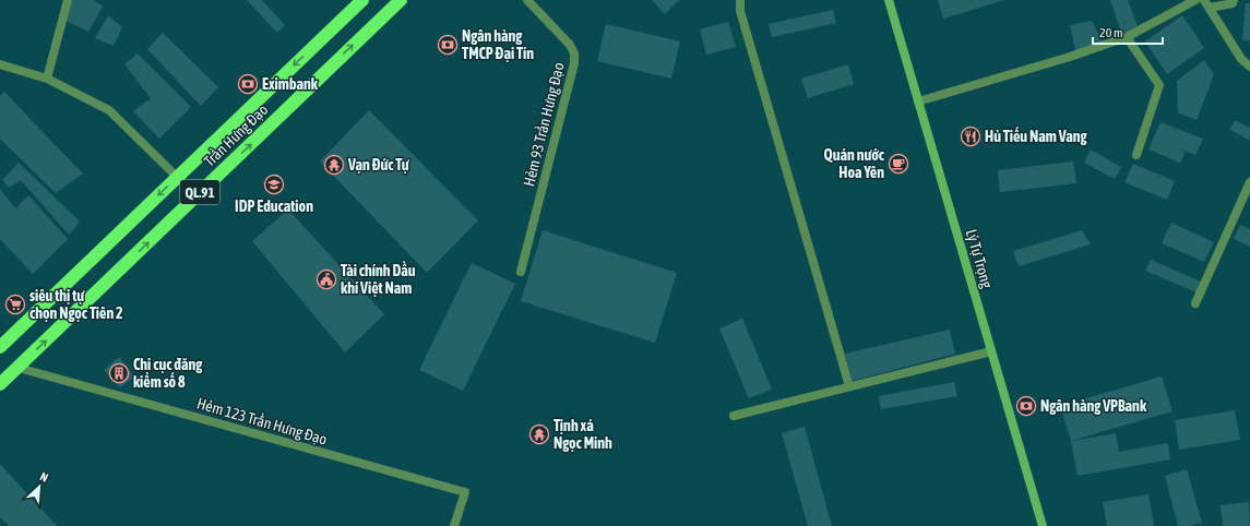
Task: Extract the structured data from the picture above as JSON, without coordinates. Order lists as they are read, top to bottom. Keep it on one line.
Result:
{"streets":{"highway":["Trần Hưng Đạo","QL.91"],"street":["Hẻm 93 Trần Hưng Đạo","Lý Tự Trọng","Hẻm 123 Trần Hưng Đạo"]},"crossings":[["Trần Hưng Đạo","Hẻm 123 Trần Hưng Đạo"]],"places":{"bank":["Ngân hàng TMCP Đại Tín","Eximbank","Ngân hàng VPBank"],"restaurant":["Hủ Tiếu Nam Vang"],"cafe":["Quán nước Hoa Yên"],"temple":["Vạn Đức Tự","Tịnh xá Ngọc Minh"],"school or university":["IDP Education"],"public building":["Tài chính Dầu khí Việt Nam"],"supermarket":["siêu thị tự chọn Ngọc Tiên 2"],"building":["Chi cục đăng kiểm số 8"]},"scale_bar":"20 m","north":"top right"}
